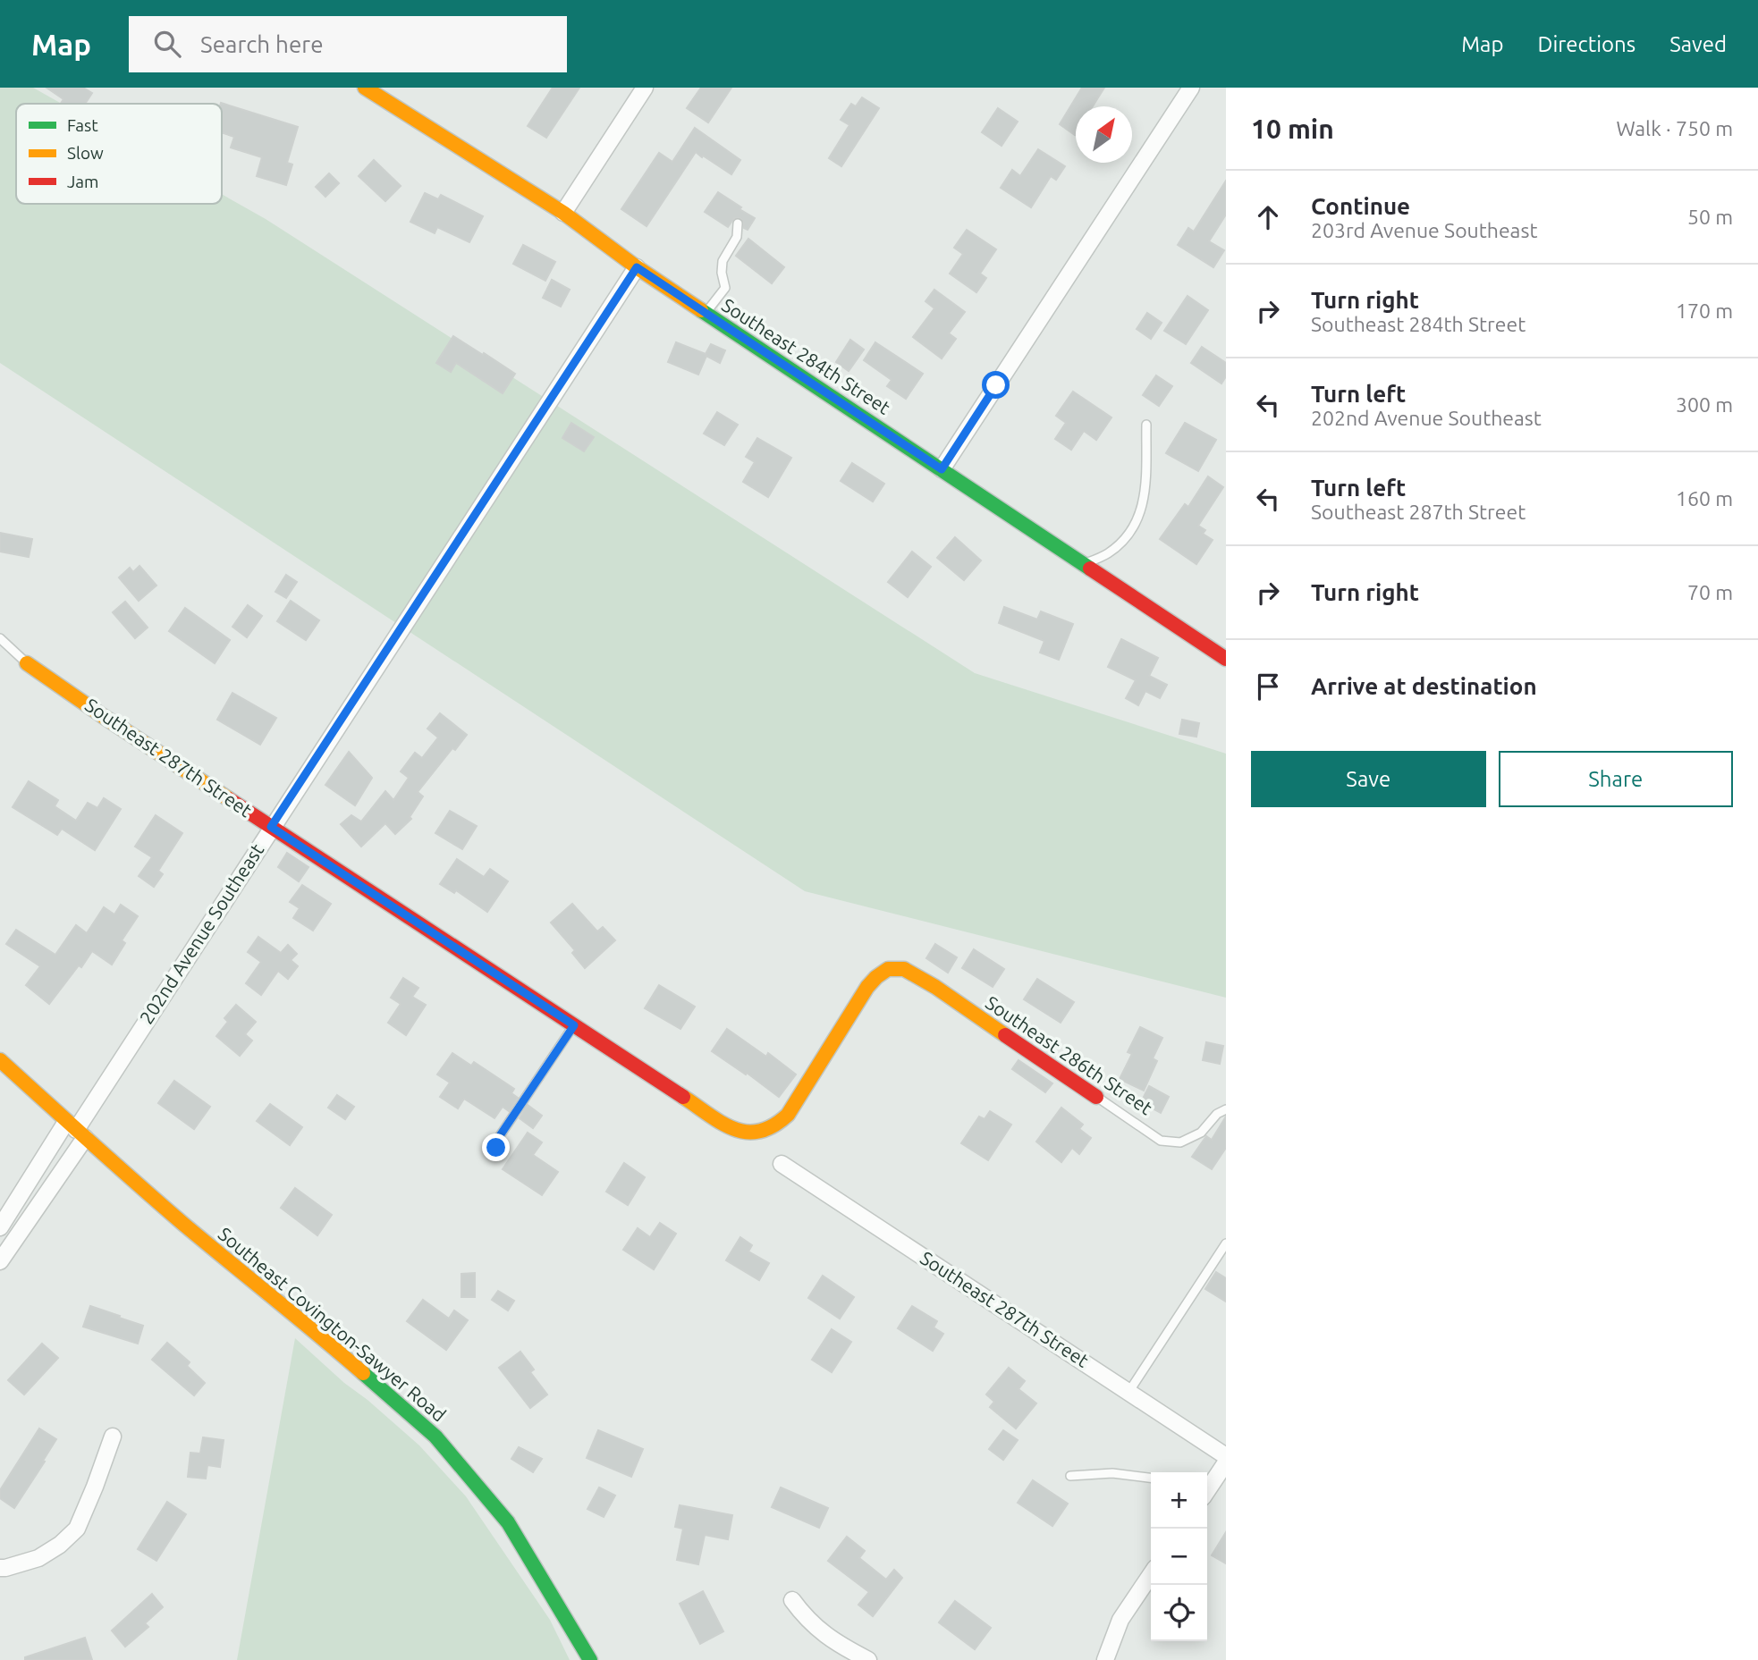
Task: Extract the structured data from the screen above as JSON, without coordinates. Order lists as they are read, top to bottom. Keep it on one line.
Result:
{"streets":{"street":["Southeast 284th Street","Southeast 287th Street","202nd Avenue Southeast","Southeast 286th Street","Southeast Covington-Sawyer Road"]},"crossings":[["Southeast 284th Street","202nd Avenue Southeast"],["Southeast 287th Street","202nd Avenue Southeast"],["Southeast 287th Street","Southeast 286th Street"],["202nd Avenue Southeast","Southeast Covington-Sawyer Road"]],"legend":["Fast","Slow","Jam"],"north":"top right","page":{"header":"Map","search":"Search here","nav":["Map","Directions","Saved"],"heading":["10 min","Walk · 750 m"],"list":[["Continue","203rd Avenue Southeast","50 m"],["Turn right","Southeast 284th Street","170 m"],["Turn left","202nd Avenue Southeast","300 m"],["Turn left","Southeast 287th Street","160 m"],["Turn right","70 m"],"Arrive at destination"],"buttons":["Save","Share"],"map_buttons":["+","−"]}}
